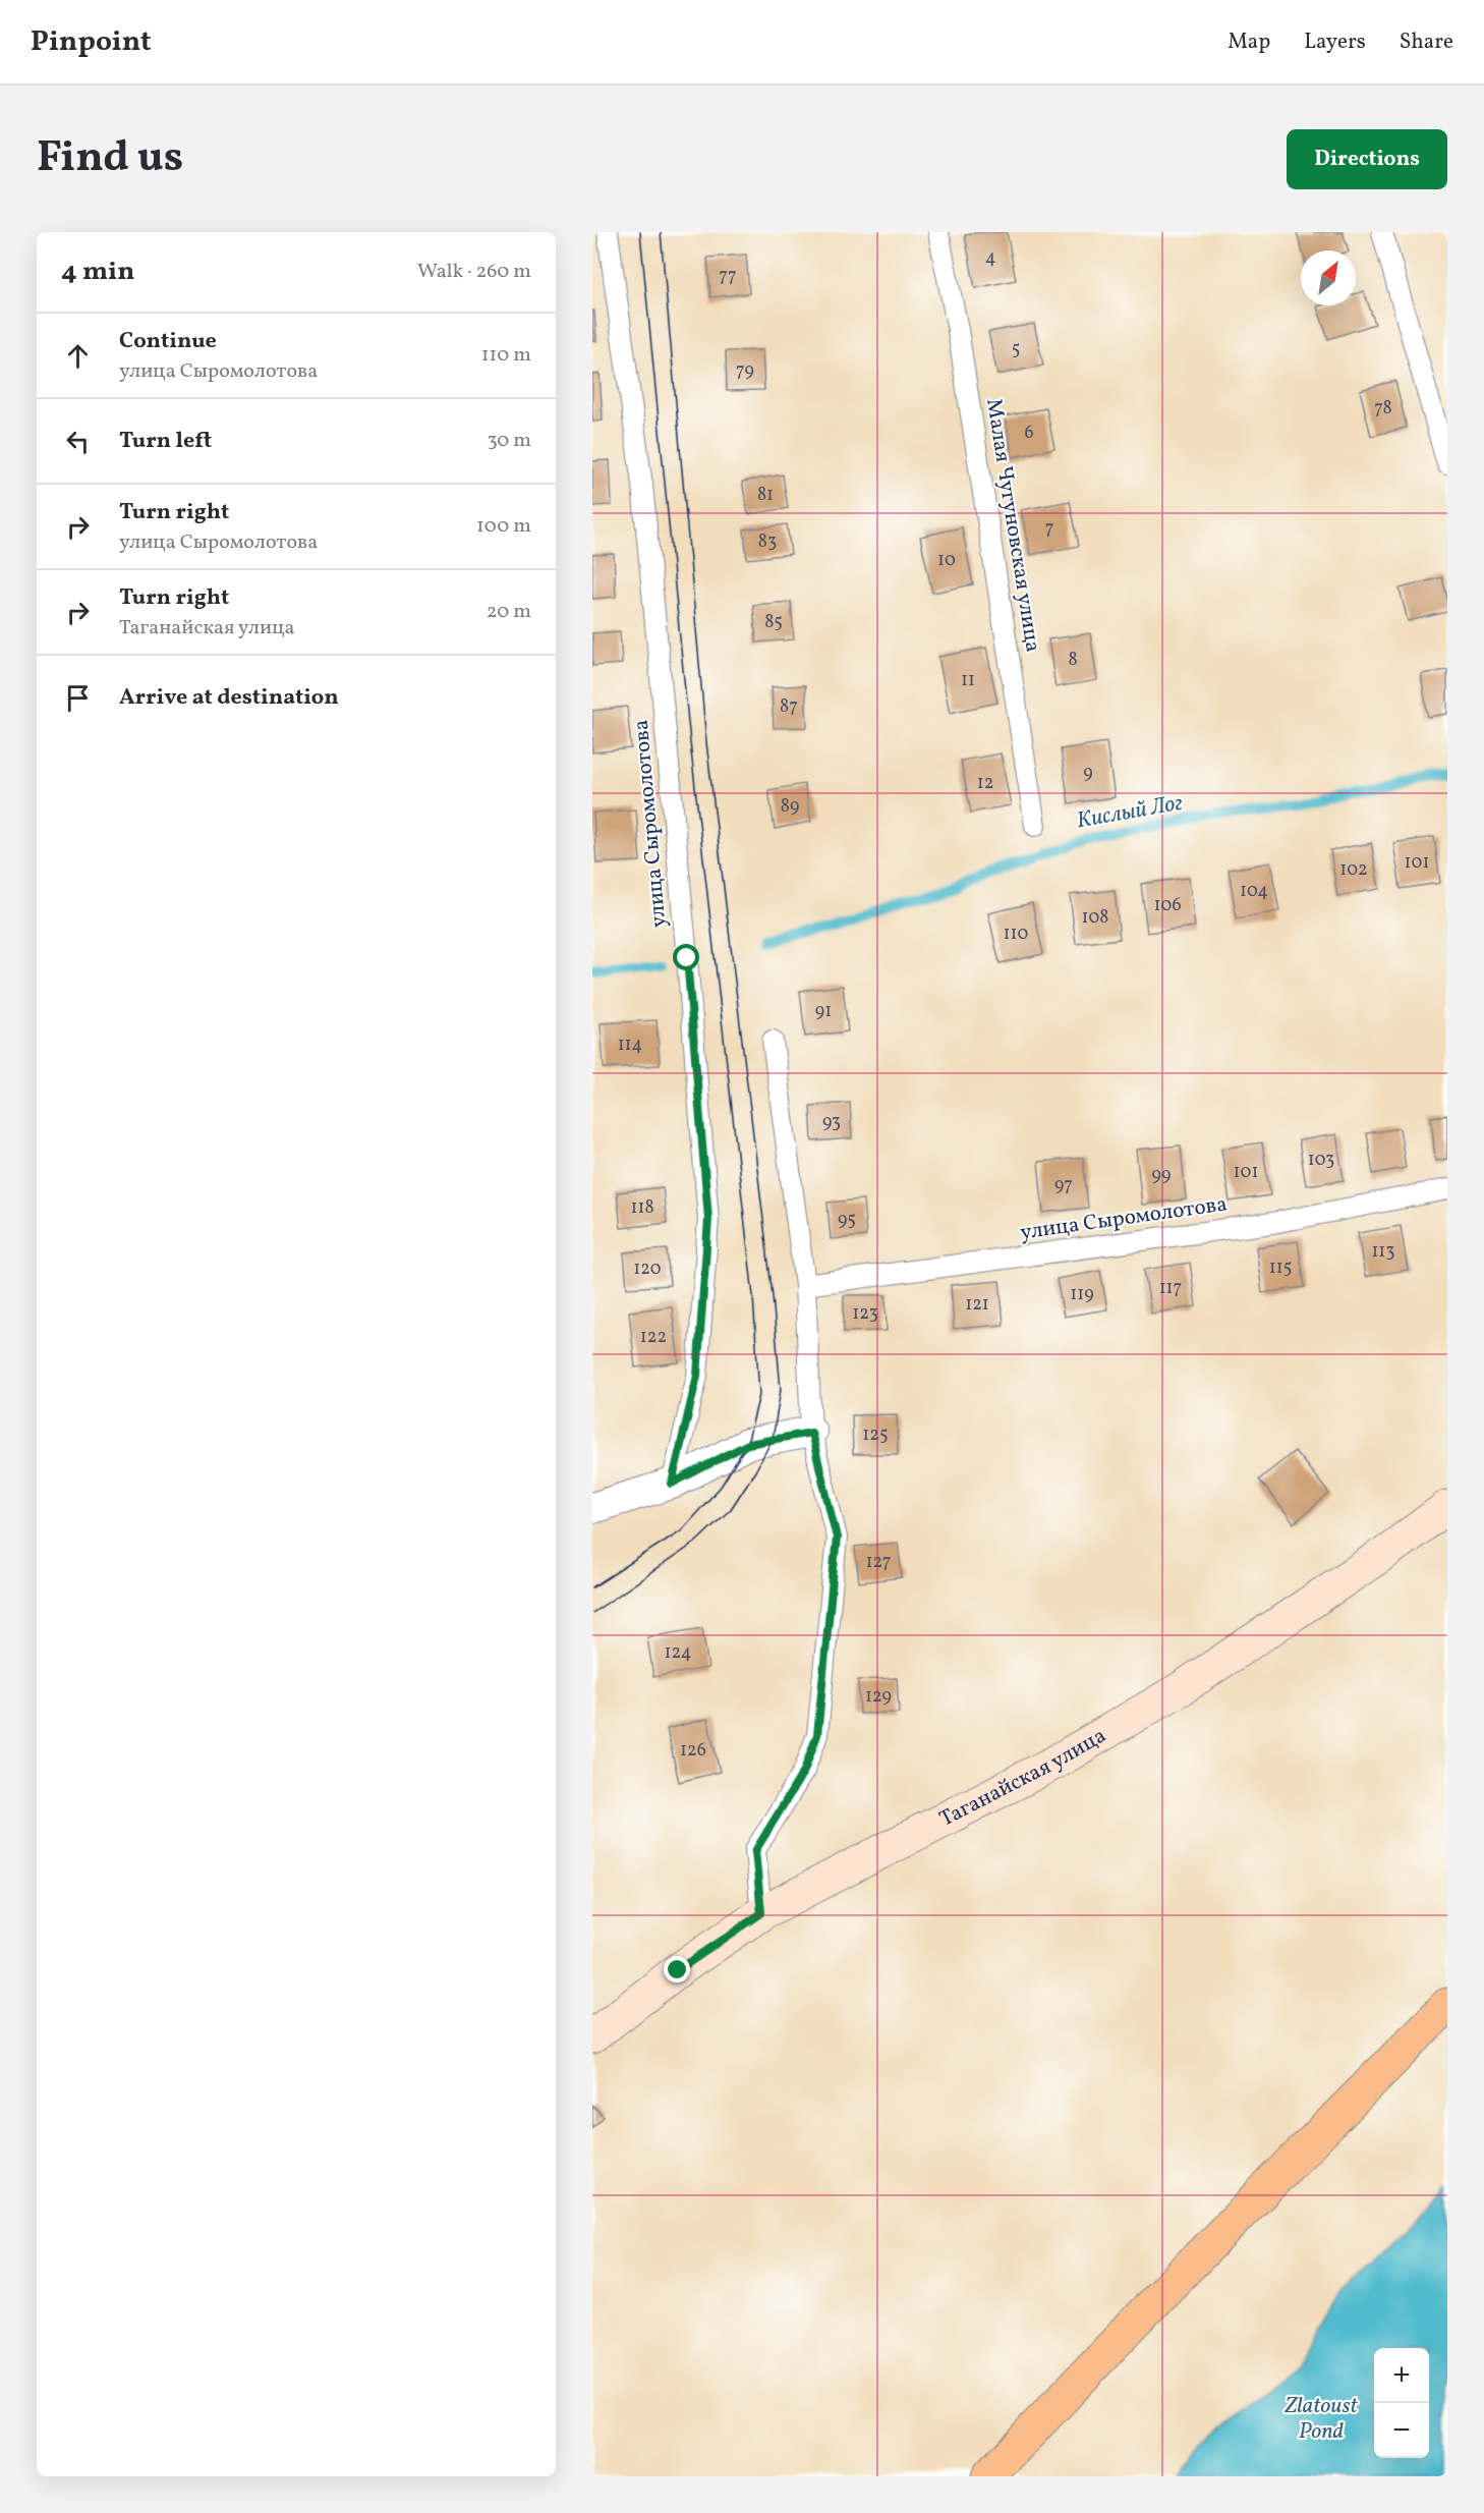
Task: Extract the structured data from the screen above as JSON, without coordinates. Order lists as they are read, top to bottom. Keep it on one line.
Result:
{"streets":{"main road":["Таганайская улица"],"lane":["Малая Чугуновская улица","улица Сыромолотова"]},"water":["Кислый Лог","Zlatoust Pond"],"house_numbers":["4","77","5","79","78","6","81","7","83","10","85","8","11","87","9","12","89","101","102","104","106","108","110","91","114","93","103","101","99","97","118","95","113","115","120","117","119","121","123","122","125","127","124","129","126"],"north":"top right","page":{"header":"Pinpoint","nav":["Map","Layers","Share"],"title":"Find us","buttons":"Directions","heading":["4 min","Walk · 260 m"],"list":[["Continue","улица Сыромолотова","110 m"],["Turn left","30 m"],["Turn right","улица Сыромолотова","100 m"],["Turn right","Таганайская улица","20 m"],"Arrive at destination"],"map_buttons":["+","−"]}}
